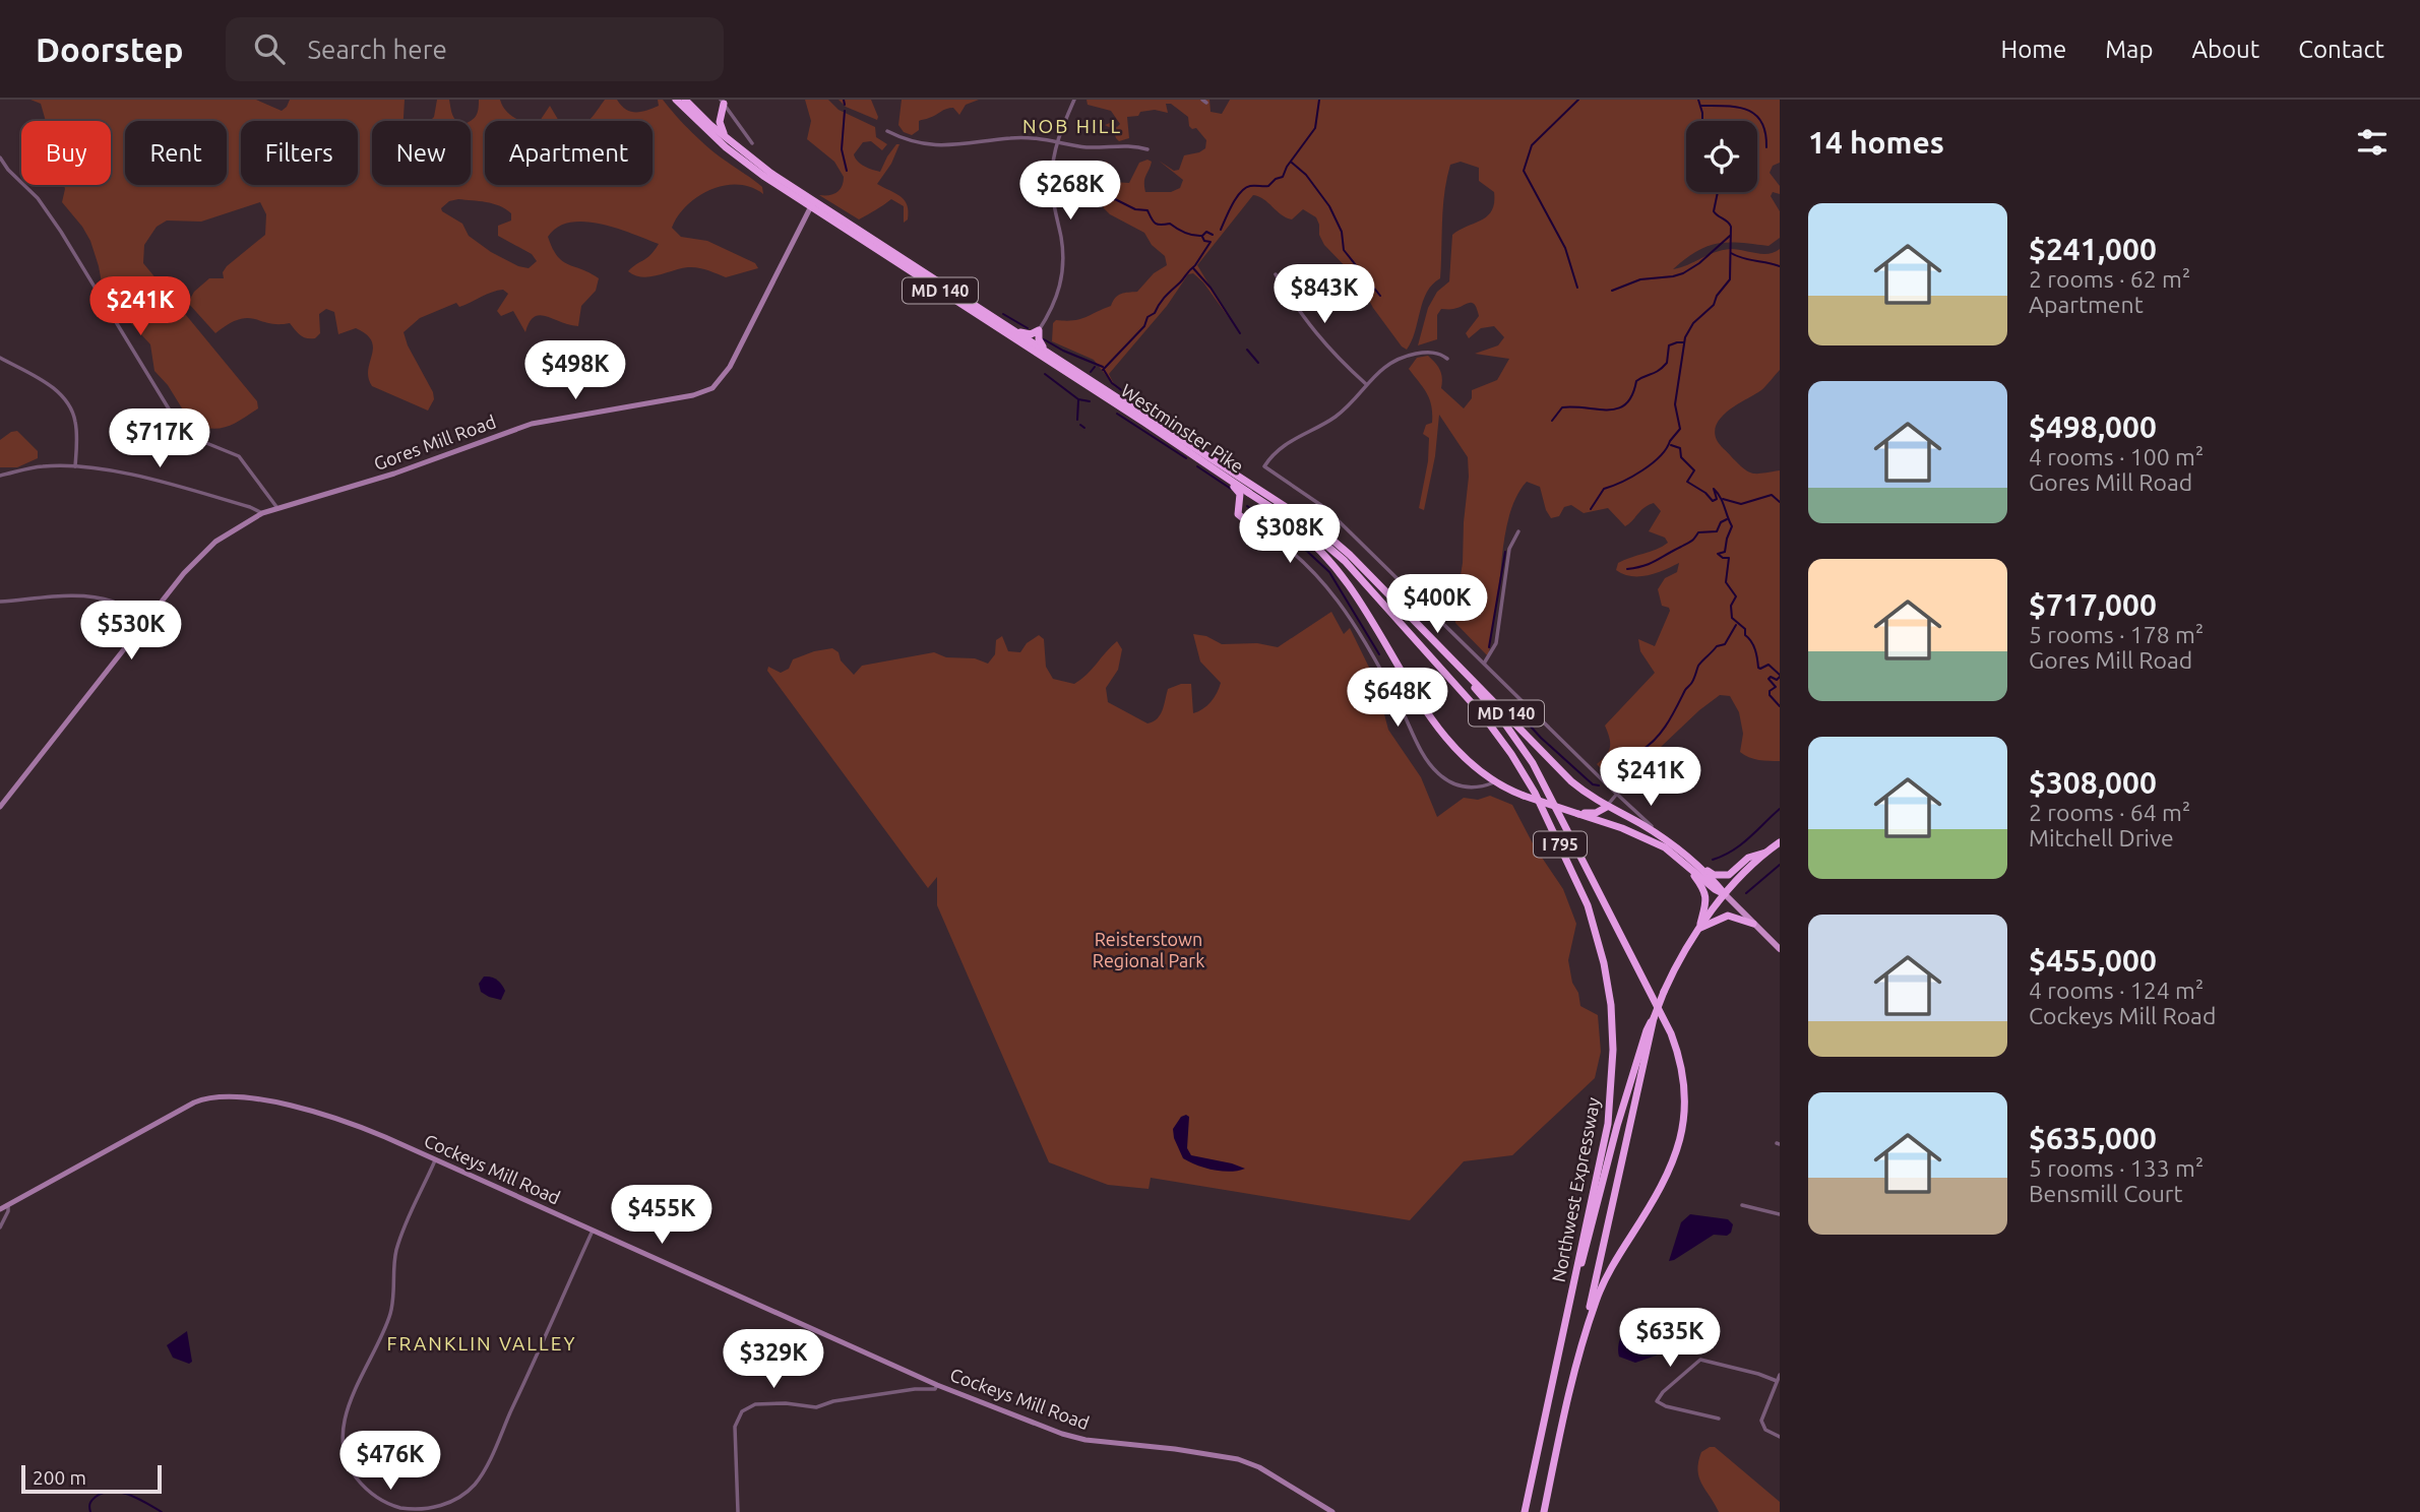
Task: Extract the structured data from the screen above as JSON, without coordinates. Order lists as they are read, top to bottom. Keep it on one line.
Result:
{"streets":{"highway":["MD 140","Westminster Pike","I 795","Northwest Expressway"],"street":["Gores Mill Road","Cockeys Mill Road"]},"crossings":[["Westminster Pike","Gores Mill Road"],["Westminster Pike","I 795"],["Westminster Pike","Northwest Expressway"]],"districts":["NOB HILL","FRANKLIN VALLEY"],"parks":["Reisterstown Regional Park"],"scale_bar":"200 m","page":{"header":"Doorstep","search":"Search here","nav":["Home","Map","About","Contact"],"heading":"14 homes","chip":["Buy","Rent","Filters","New","Apartment"],"price":["$268K","$843K","$241K","$498K","$717K","$308K","$400K","$530K","$648K","$241K","$455K","$635K","$329K","$476K"],"list":[{"name":"$241,000","note":"2 rooms · 62 m² · Apartment"},{"name":"$498,000","note":"4 rooms · 100 m² · Gores Mill Road"},{"name":"$717,000","note":"5 rooms · 178 m² · Gores Mill Road"},{"name":"$308,000","note":"2 rooms · 64 m² · Mitchell Drive"},{"name":"$455,000","note":"4 rooms · 124 m² · Cockeys Mill Road"},{"name":"$635,000","note":"5 rooms · 133 m² · Bensmill Court"}],"scale":"200 m"}}
